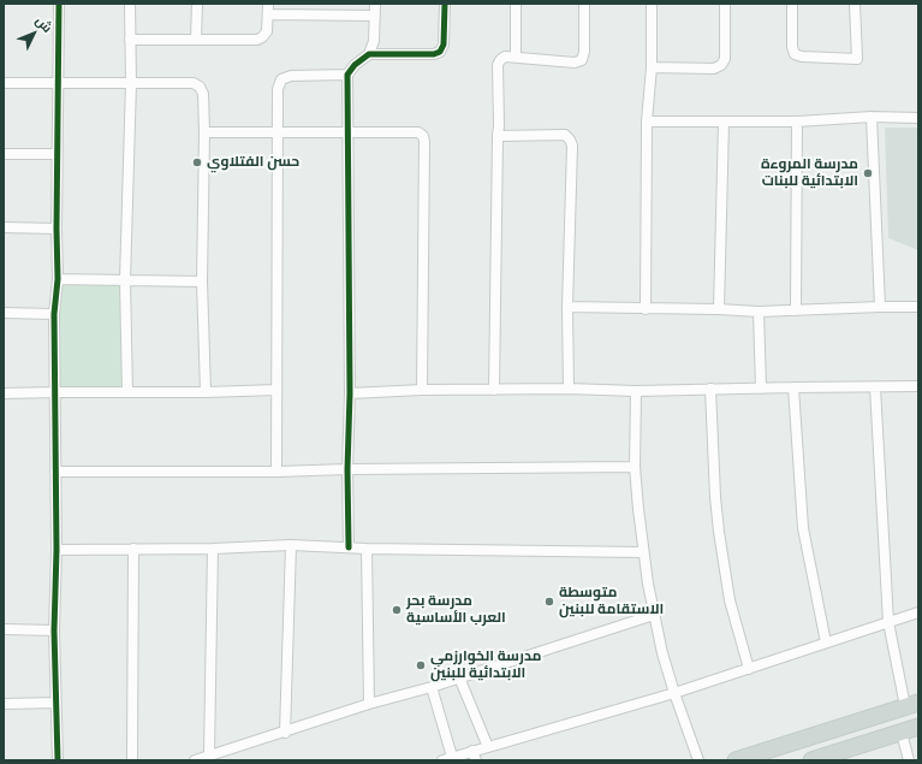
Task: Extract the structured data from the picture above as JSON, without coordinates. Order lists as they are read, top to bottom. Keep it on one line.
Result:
{"places":["حسن الفتلاوي","مدرسة المروءة الابتدائية للبنات","متوسطة الاستقامة للبنين","مدرسة بحر العرب الأساسية","مدرسة الخوارزمي الابتدائية للبنين"],"north":"top right"}
